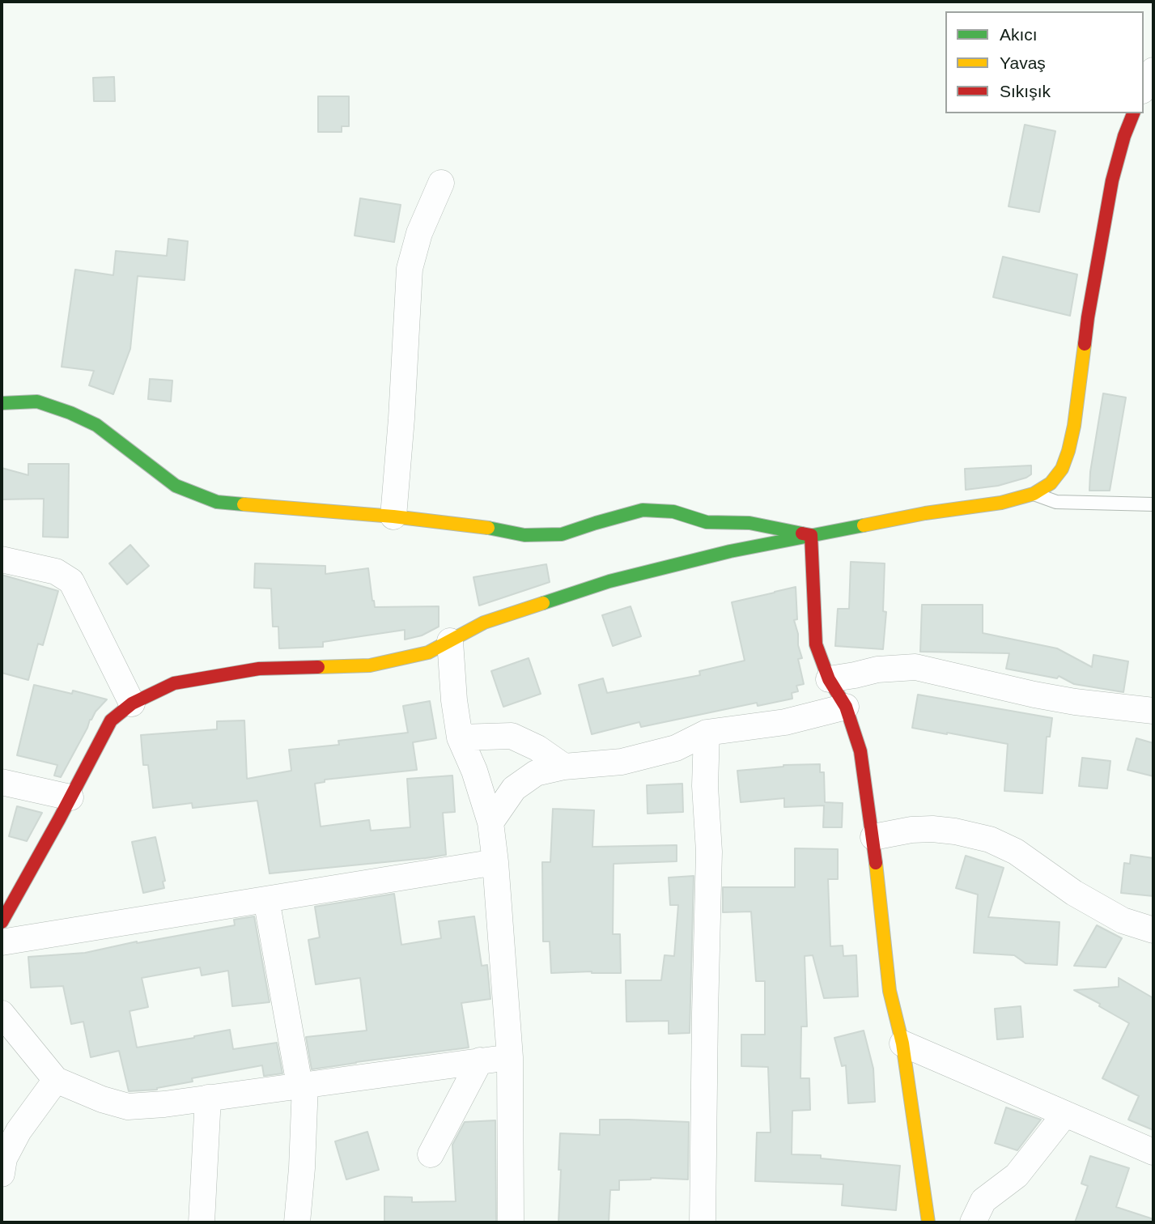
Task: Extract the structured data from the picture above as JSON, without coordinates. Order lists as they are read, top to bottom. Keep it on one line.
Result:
{"legend":["Akıcı","Yavaş","Sıkışık"]}
